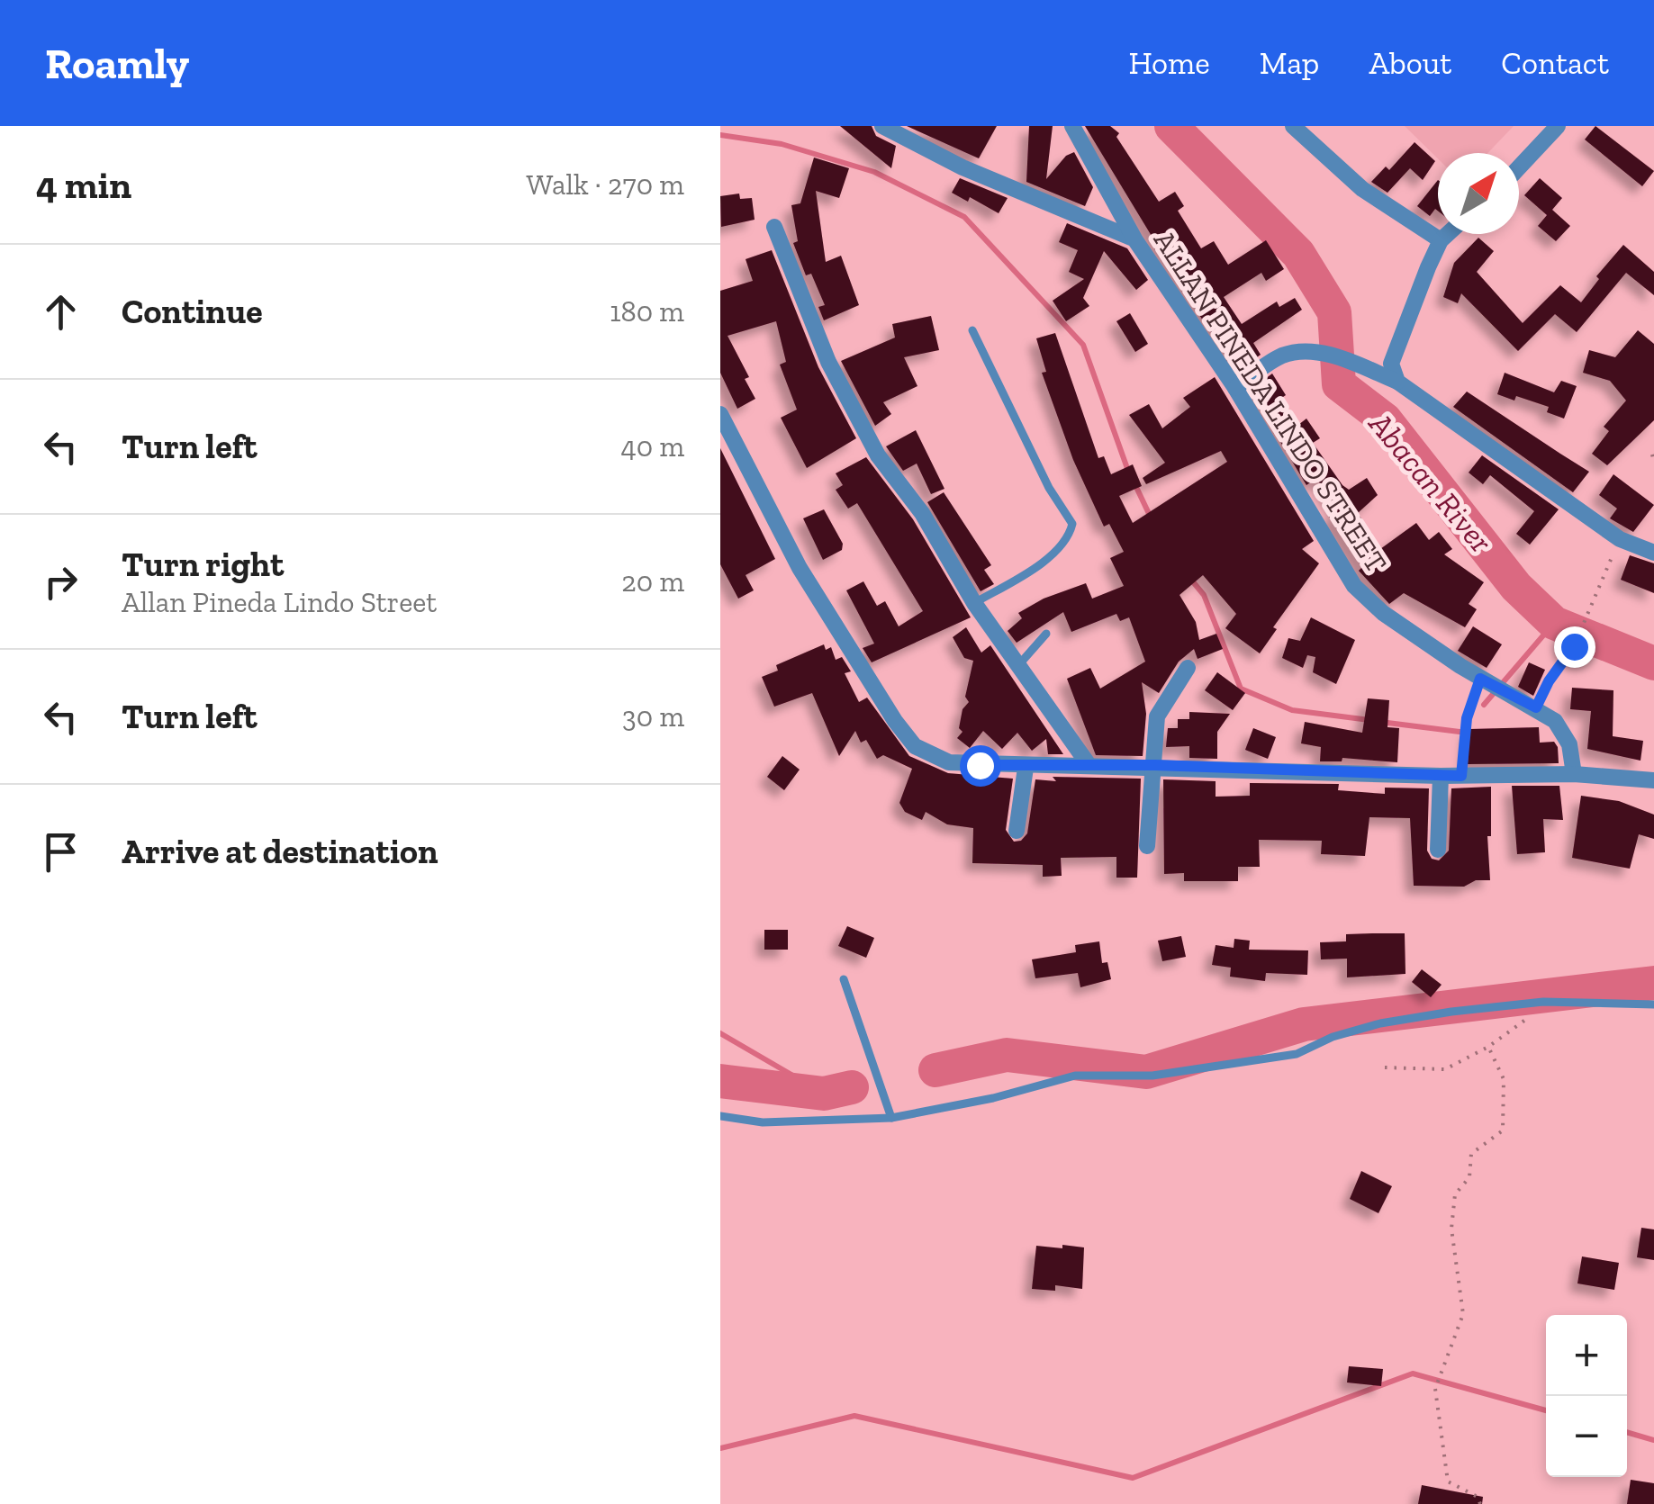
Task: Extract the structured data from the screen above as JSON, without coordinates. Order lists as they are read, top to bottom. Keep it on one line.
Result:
{"streets":{"street":["ALLAN PINEDA LINDO STREET"]},"water":["Abacan River"],"north":"top right","page":{"header":"Roamly","nav":["Home","Map","About","Contact"],"heading":["4 min","Walk · 270 m"],"list":[["Continue","180 m"],["Turn left","40 m"],["Turn right","Allan Pineda Lindo Street","20 m"],["Turn left","30 m"],"Arrive at destination"],"map_buttons":["+","−"]}}
